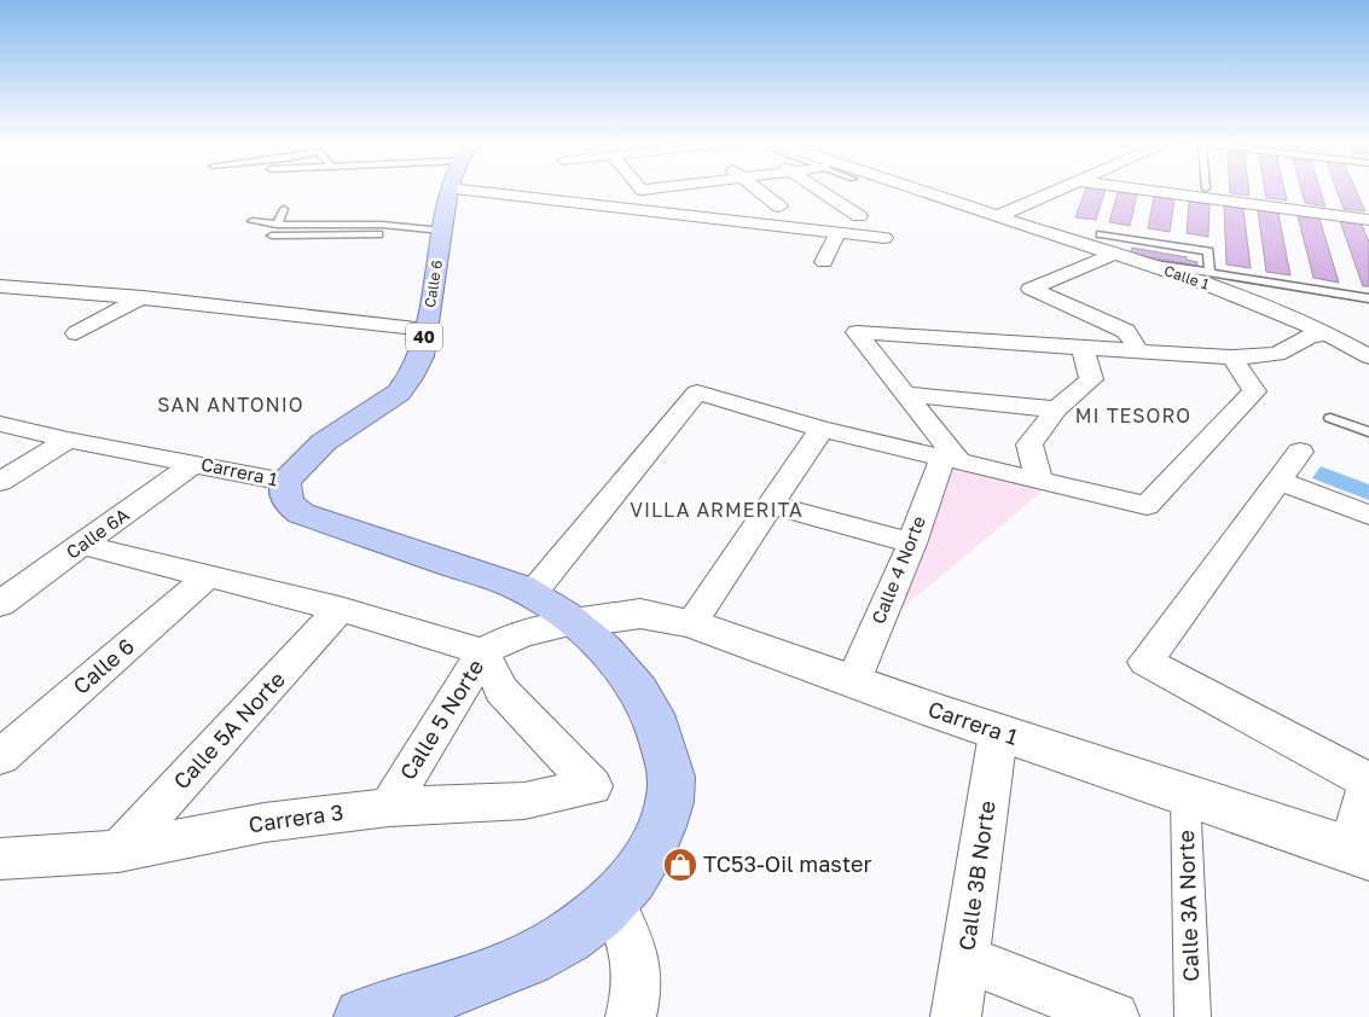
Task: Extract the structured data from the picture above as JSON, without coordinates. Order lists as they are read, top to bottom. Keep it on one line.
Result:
{"streets":{"main road":["Calle 6","40","Carrera 1"],"street":["Calle 1","Calle 6A","Calle 4 Norte","Calle 5 Norte","Calle 5A Norte","Carrera 3","Calle 3B Norte","Calle 3A Norte"]},"crossings":[["Calle 6","Carrera 1"],["Carrera 1","Calle 6A"],["Carrera 1","Calle 4 Norte"],["Carrera 1","Calle 5 Norte"],["Carrera 1","Calle 3B Norte"],["Carrera 1","Calle 3A Norte"],["Calle 5 Norte","Carrera 3"],["Calle 5A Norte","Carrera 3"]],"districts":["SAN ANTONIO","MI TESORO","VILLA ARMERITA"],"places":{"shop":["TC53-Oil master"]}}
